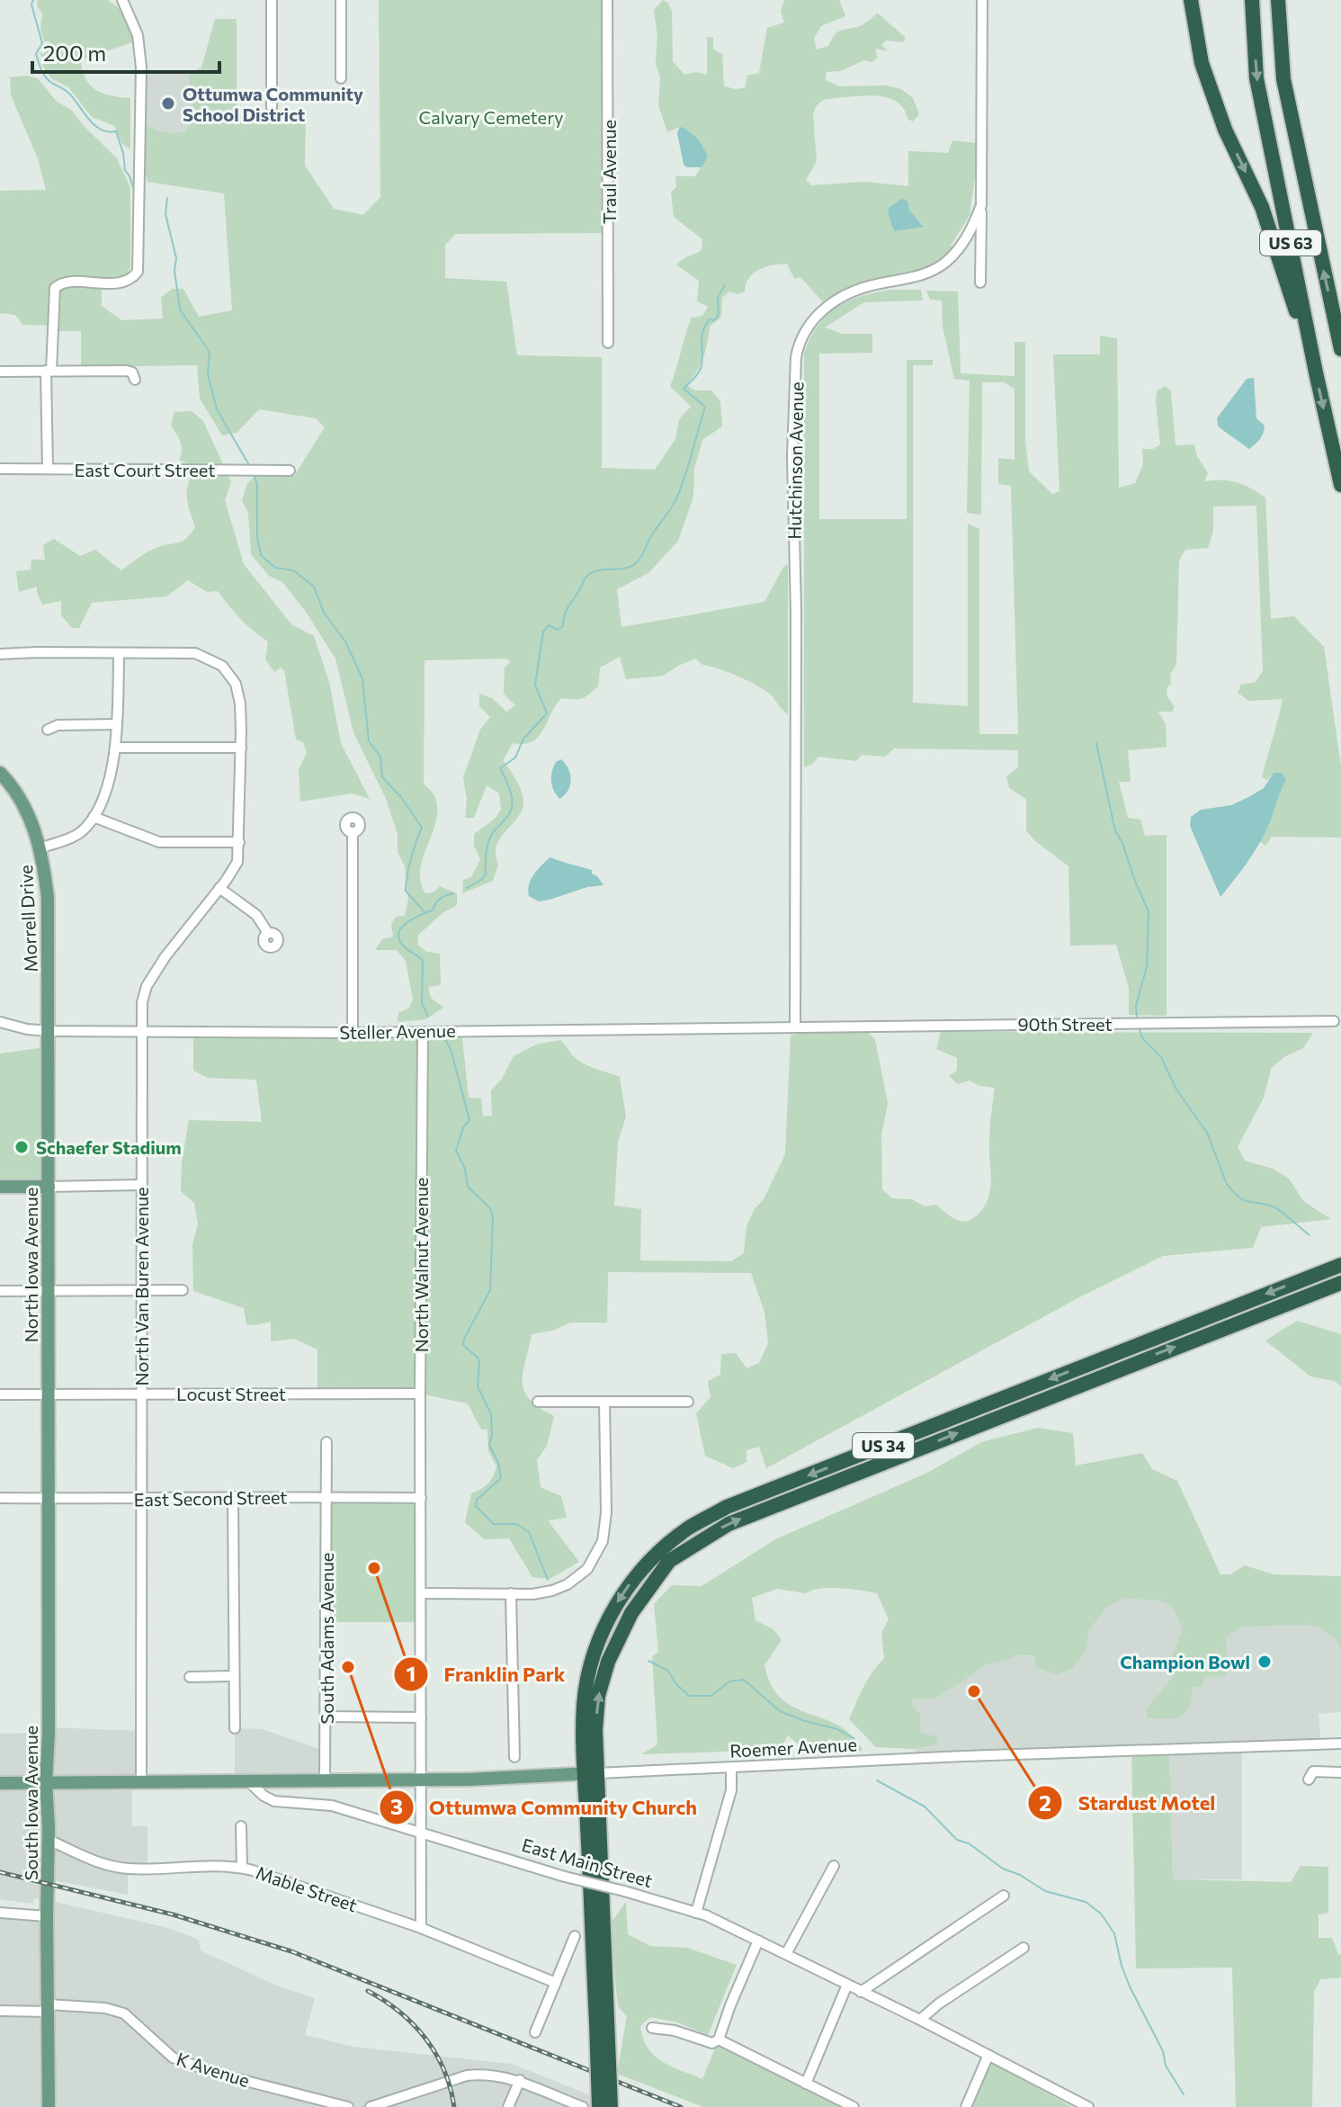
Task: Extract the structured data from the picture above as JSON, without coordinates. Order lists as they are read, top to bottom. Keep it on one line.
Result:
{"streets":{"highway":["US 63","US 34"],"main road":["Morrell Drive","North Iowa Avenue","Roemer Avenue","South Iowa Avenue"],"street":["Traul Avenue","Hutchinson Avenue","East Court Street","90th Street","Steller Avenue","North Walnut Avenue","North Van Buren Avenue","Locust Street","East Second Street","South Adams Avenue","East Main Street","Mable Street","K Avenue"]},"crossings":[["Hutchinson Avenue","90th Street"],["Hutchinson Avenue","Steller Avenue"],["Morrell Drive","Steller Avenue"],["Morrell Drive","North Iowa Avenue"],["90th Street","Steller Avenue"],["Steller Avenue","North Iowa Avenue"],["Steller Avenue","North Walnut Avenue"],["Steller Avenue","North Van Buren Avenue"],["North Iowa Avenue","Locust Street"],["North Iowa Avenue","East Second Street"],["North Iowa Avenue","South Iowa Avenue"],["North Walnut Avenue","Locust Street"],["North Walnut Avenue","East Second Street"],["North Walnut Avenue","Roemer Avenue"],["North Walnut Avenue","East Main Street"],["North Walnut Avenue","Mable Street"],["North Van Buren Avenue","Locust Street"],["North Van Buren Avenue","East Second Street"],["US 34","Roemer Avenue"],["East Second Street","South Adams Avenue"],["East Second Street","South Iowa Avenue"],["South Adams Avenue","Roemer Avenue"],["Roemer Avenue","East Main Street"],["South Iowa Avenue","Mable Street"],["South Iowa Avenue","K Avenue"]],"parks":["Calvary Cemetery"],"places":["Ottumwa Community School District","Schaefer Stadium","Franklin Park","Champion Bowl","Ottumwa Community Church","Stardust Motel"],"scale_bar":"200 m"}
